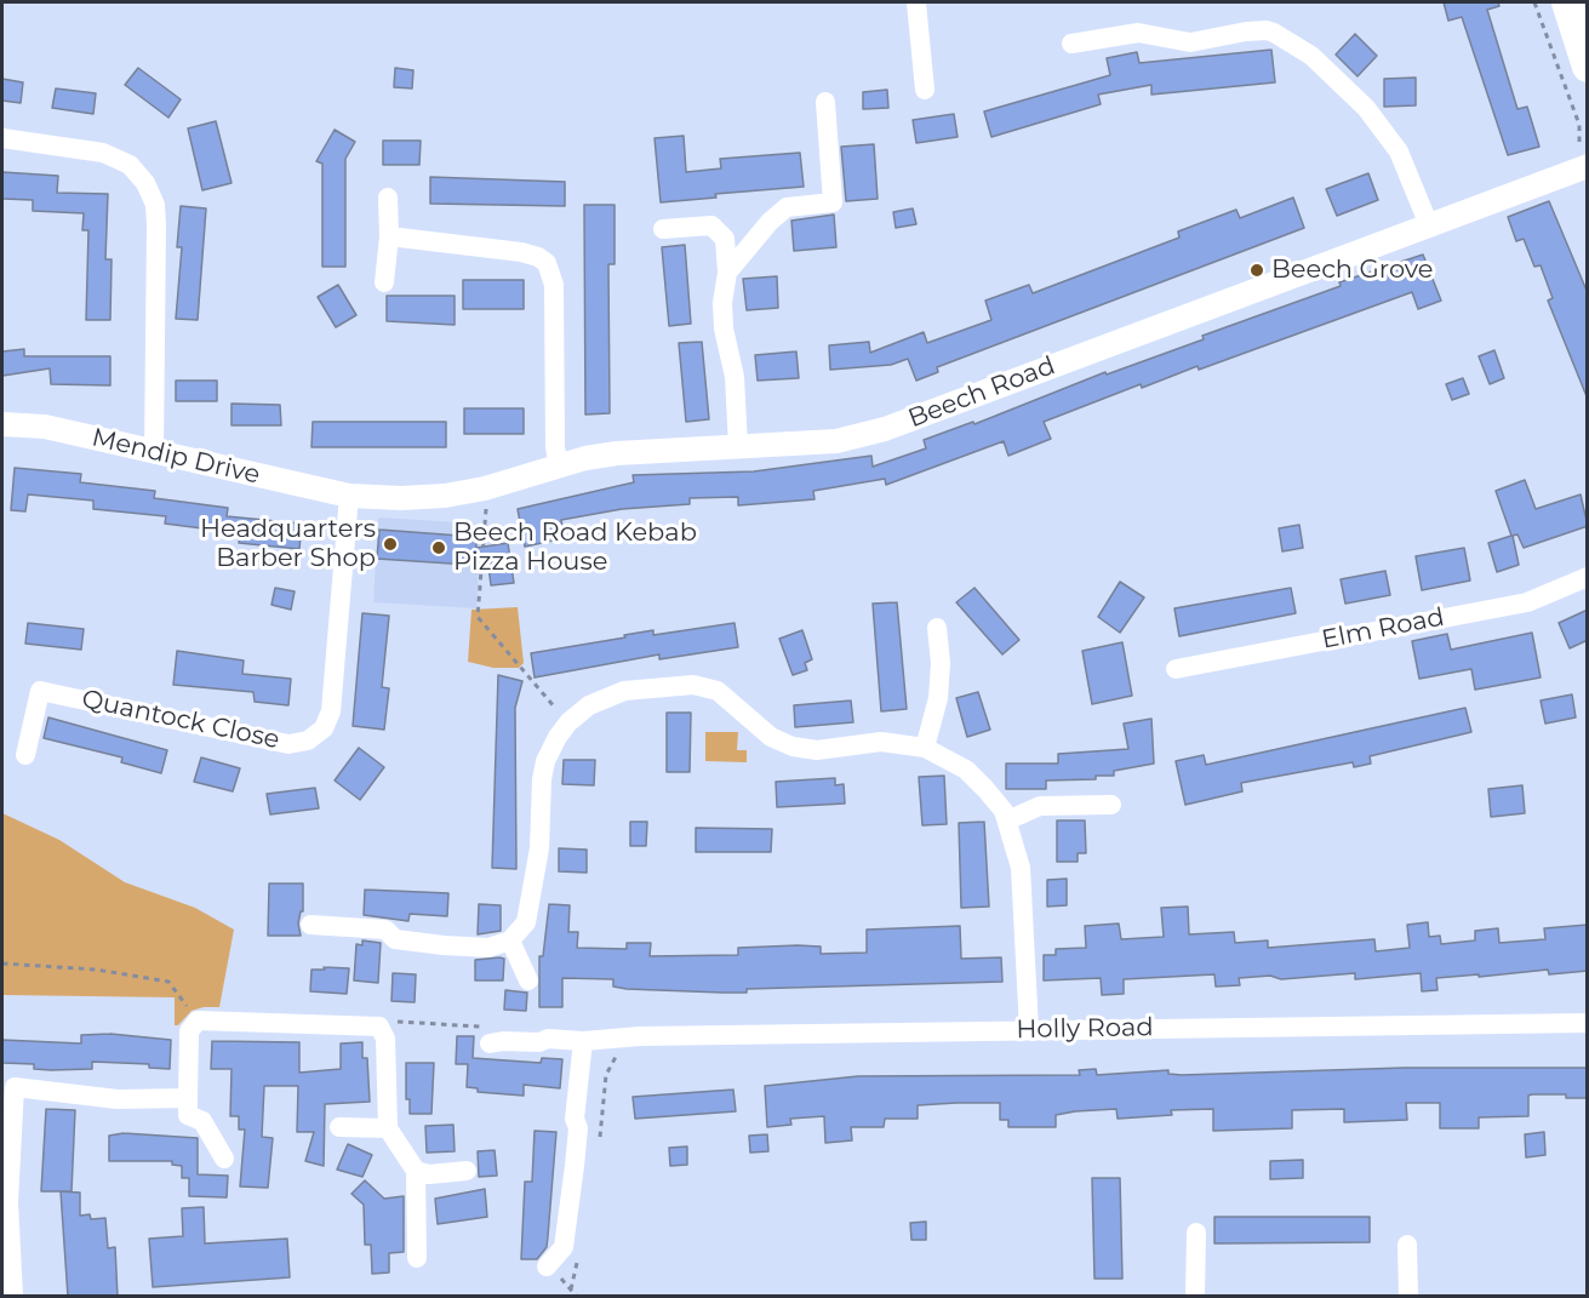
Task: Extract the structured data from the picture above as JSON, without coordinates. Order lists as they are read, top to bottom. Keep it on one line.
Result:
{"streets":{"street":["Beech Road","Mendip Drive","Elm Road","Quantock Close","Holly Road"]},"crossings":[["Beech Road","Mendip Drive"],["Beech Road","Quantock Close"],["Mendip Drive","Quantock Close"]],"places":["Beech Grove","Headquarters Barber Shop","Beech Road Kebab Pizza House"]}
